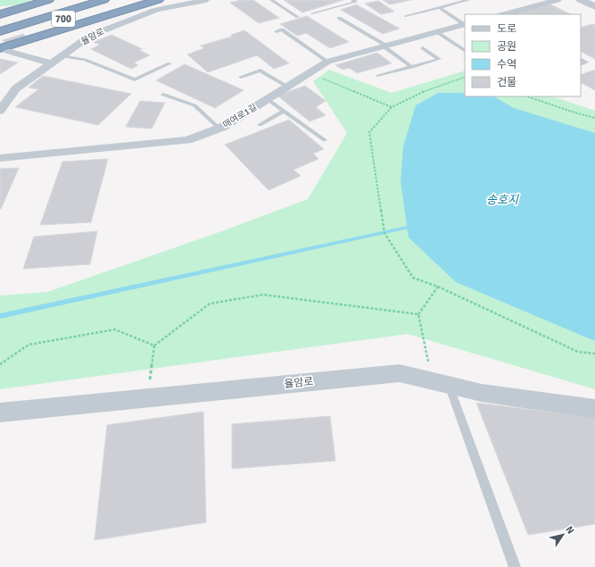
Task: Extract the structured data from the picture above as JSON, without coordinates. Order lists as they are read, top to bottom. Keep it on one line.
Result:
{"streets":{"highway":["700"],"street":["율암로","매여로1길"]},"water":["송호지"],"legend":["도로","공원","수역","건물"],"north":"top right"}
